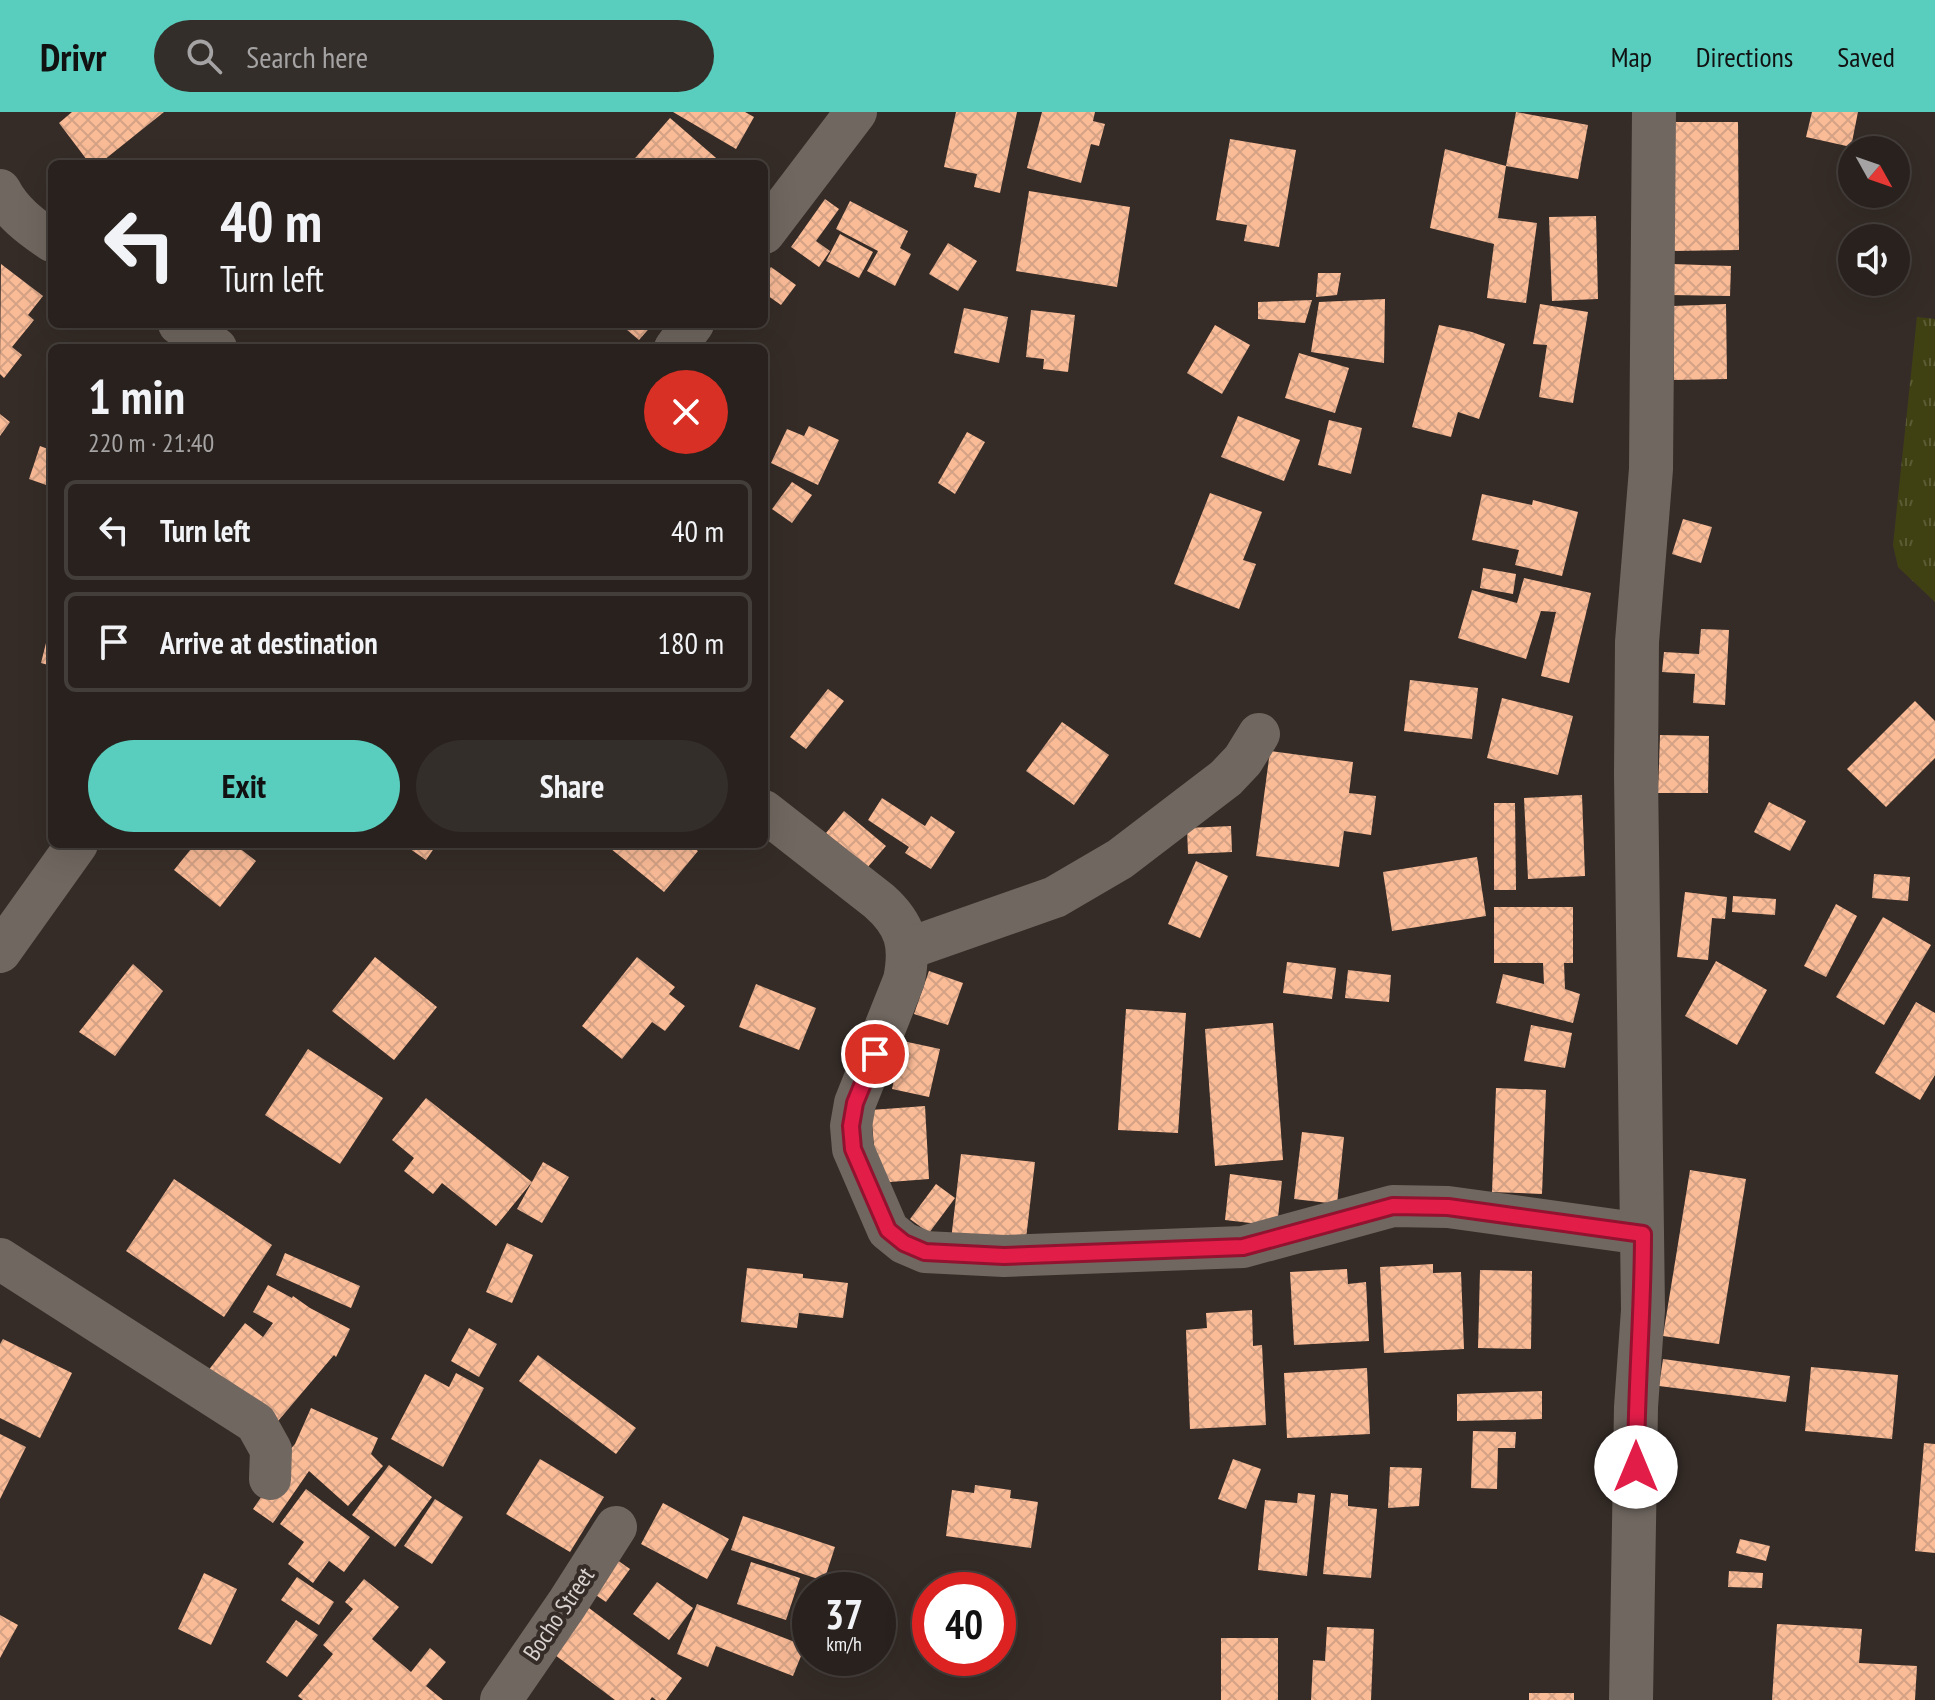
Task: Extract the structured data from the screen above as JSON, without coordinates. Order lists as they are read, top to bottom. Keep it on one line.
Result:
{"streets":{"street":["Bocho Street"]},"north":"bottom right","page":{"header":"Drivr","search":"Search here","nav":["Map","Directions","Saved"],"turn":["40 m","Turn left"],"heading":["1 min","220 m · 21:40"],"list":[{"name":"Turn left","value":"40 m"},{"name":"Arrive at destination","value":"180 m"}],"buttons":["Exit","Share"],"speed":"37 km/h","limit":"40"}}
